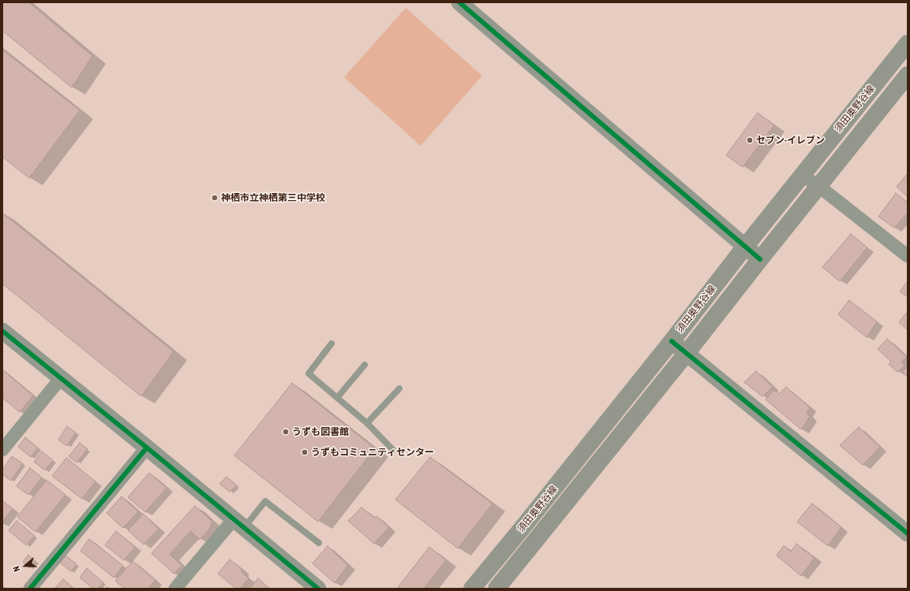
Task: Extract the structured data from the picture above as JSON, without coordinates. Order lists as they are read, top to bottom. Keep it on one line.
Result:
{"streets":{"main road":["須田奥野谷線"]},"places":["セブン-イレブン","神栖市立神栖第三中学校","うずも図書館","うずもコミュニティセンター"],"north":"left"}
